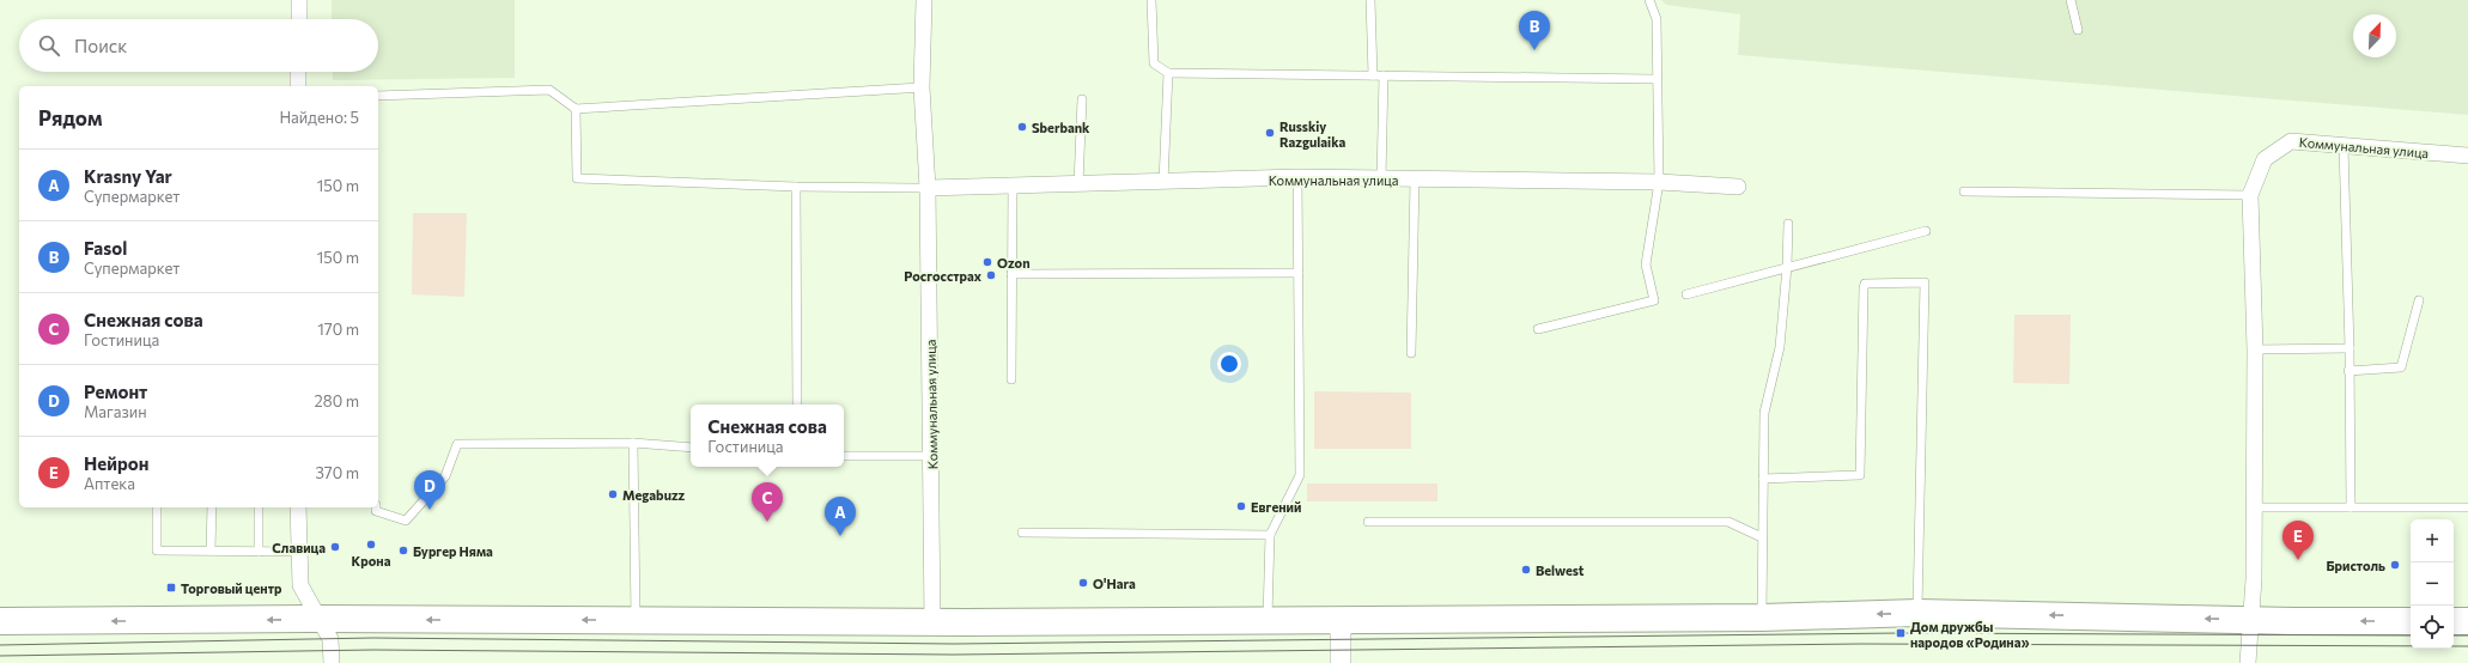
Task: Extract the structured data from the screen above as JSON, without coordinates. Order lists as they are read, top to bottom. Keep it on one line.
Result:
{"streets":{"street":["Коммунальная улица"]},"places":{"other":["Sberbank","Russkiy Razgulaika","Ozon","Росгосстрах","Megabuzz","Евгений","Крона","Славица","Бургер Няма","Бристоль","Belwest","O'Hara"],"transit":["Торговый центр","Дом дружбы народов «Родина»"]},"north":"top right","page":{"pins":["B","D","C","A","E"],"search":"Поиск","heading":["Рядом","Найдено: 5"],"list":[{"mark":"A","name":"Krasny Yar","note":"Супермаркет","value":"150 m"},{"mark":"B","name":"Fasol","note":"Супермаркет","value":"150 m"},{"mark":"C","name":"Снежная сова","note":"Гостиница","value":"170 m"},{"mark":"D","name":"Ремонт","note":"Магазин","value":"280 m"},{"mark":"E","name":"Нейрон","note":"Аптека","value":"370 m"}],"popup":["Снежная сова","Гостиница"],"map_buttons":["+","−"]}}
